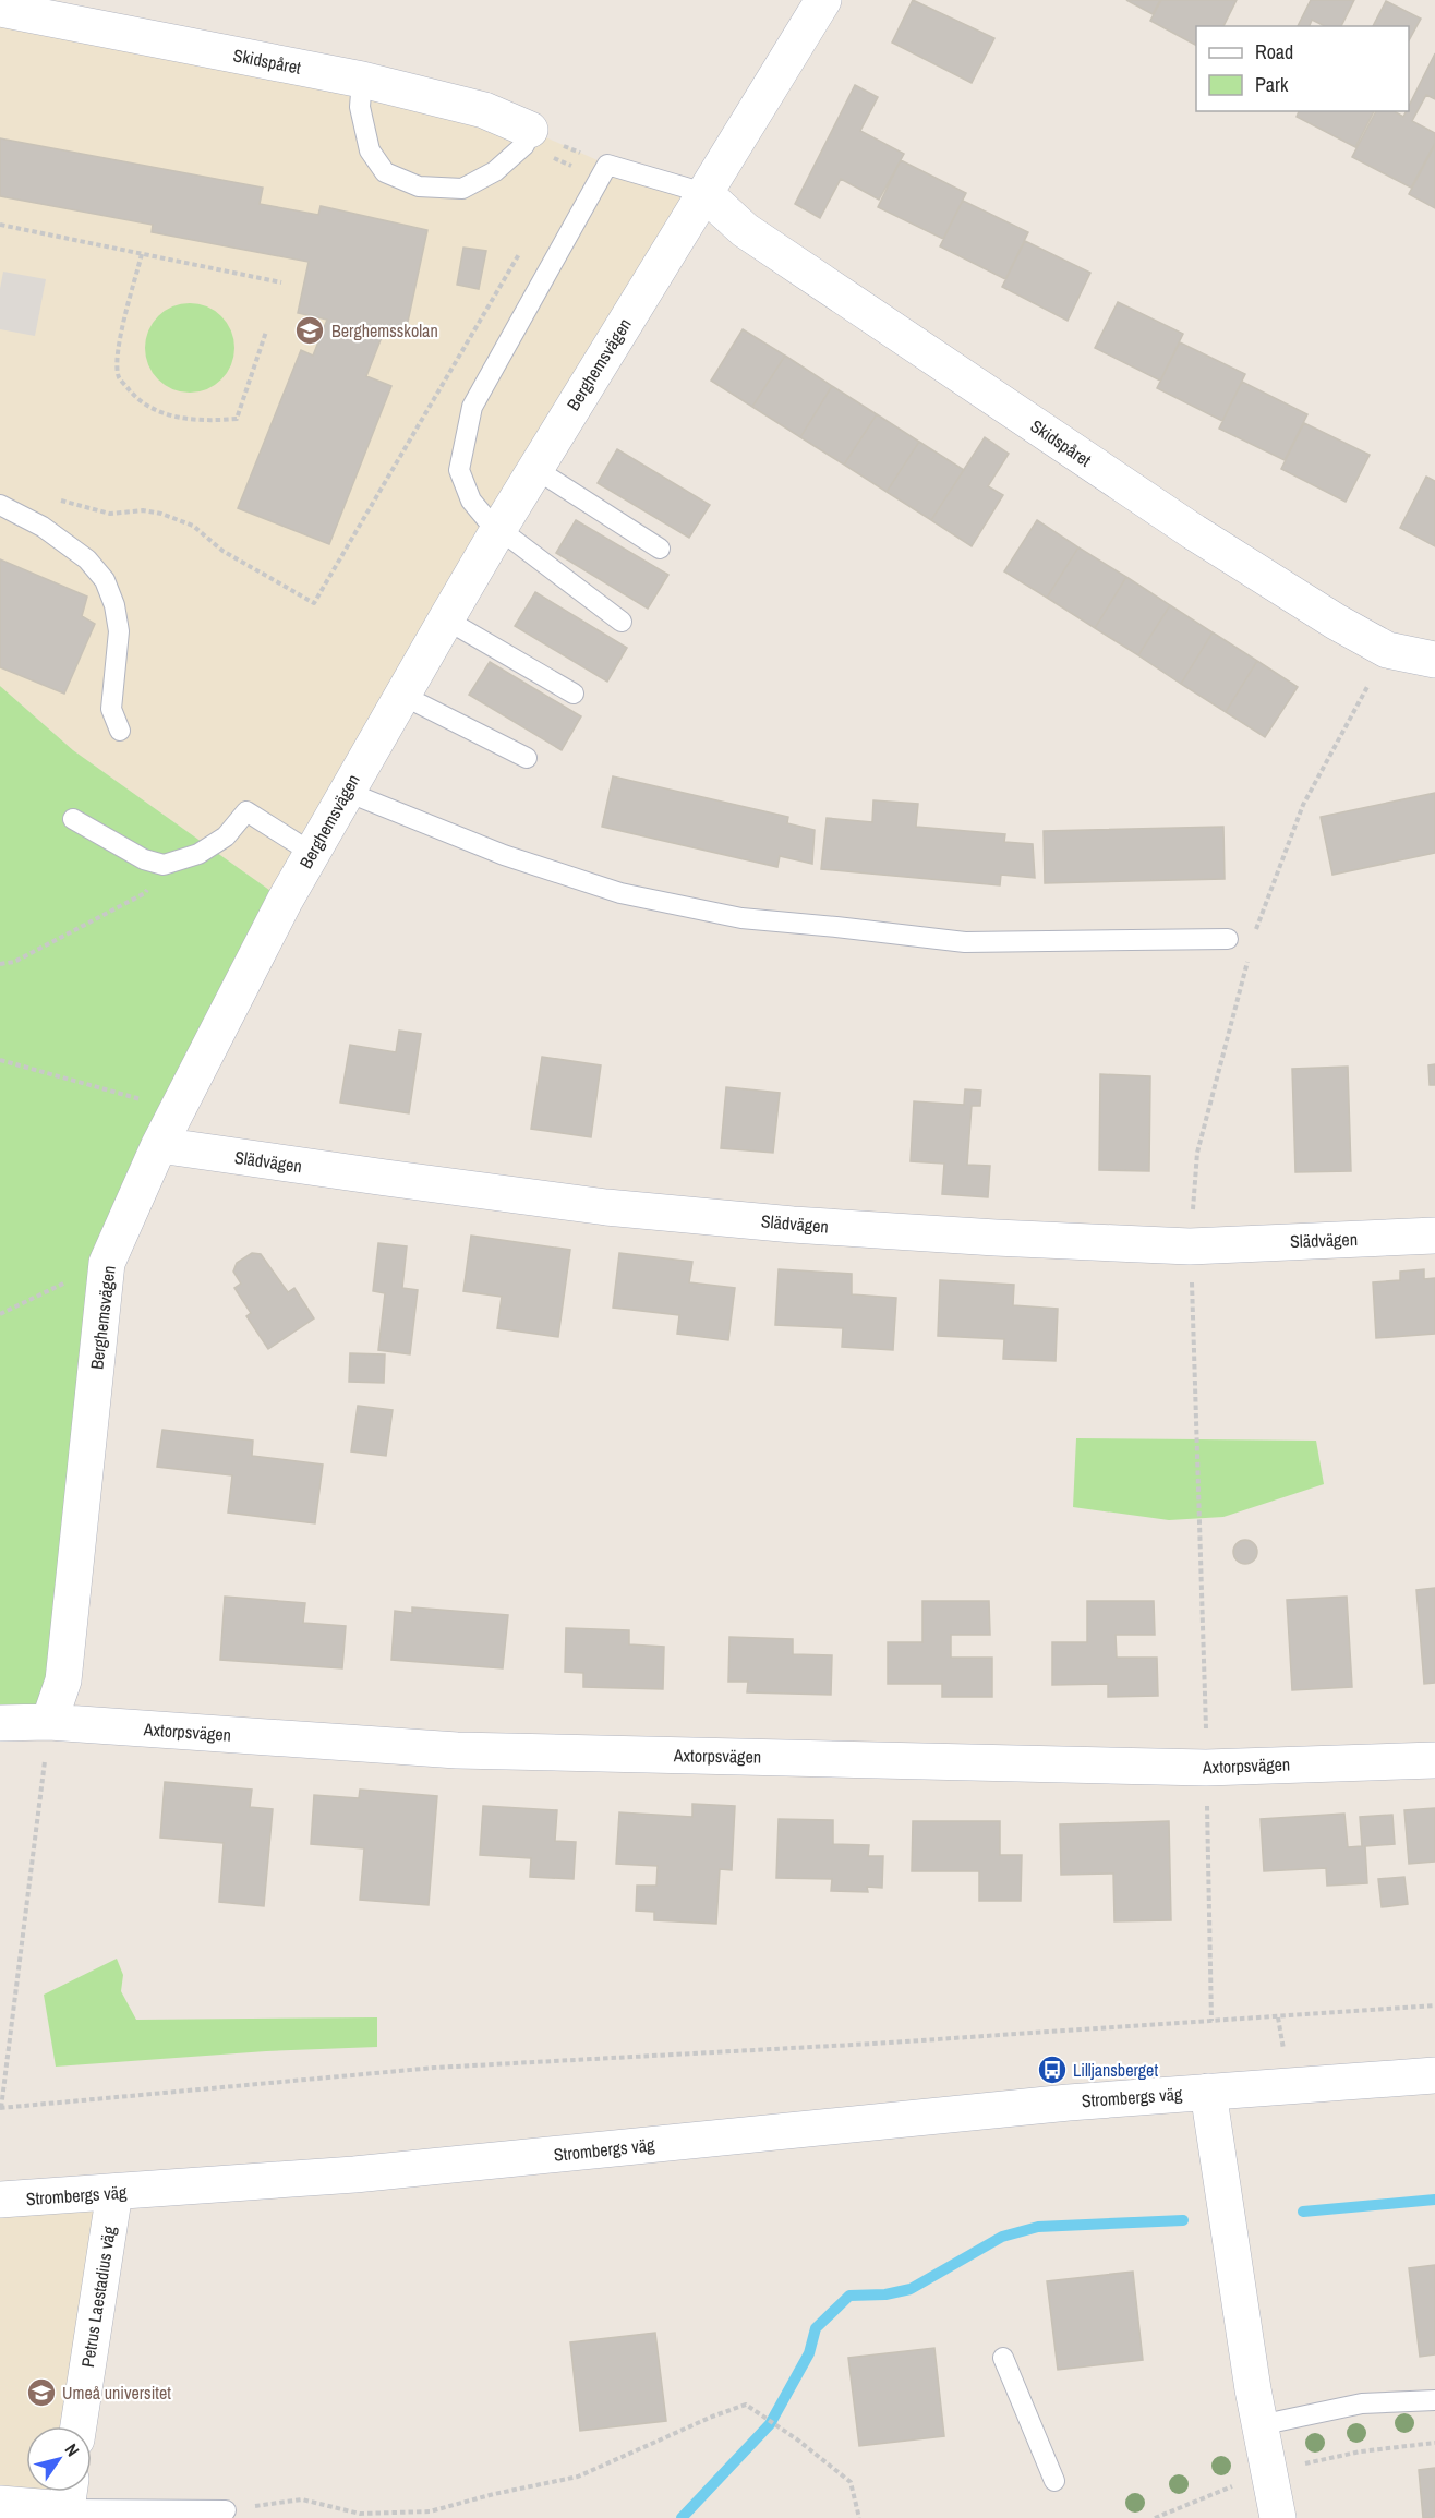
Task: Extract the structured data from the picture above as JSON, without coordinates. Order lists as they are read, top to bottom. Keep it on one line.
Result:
{"streets":{"street":["Skidspåret","Berghemsvägen","Slädvägen","Axtorpsvägen","Strombergs väg","Petrus Laestadius väg"]},"crossings":[["Skidspåret","Berghemsvägen"],["Berghemsvägen","Slädvägen"],["Berghemsvägen","Axtorpsvägen"],["Strombergs väg","Petrus Laestadius väg"]],"places":{"school or university":["Berghemsskolan","Umeå universitet"],"bus stop":["Lilljansberget"]},"legend":["Road","Park"],"north":"top right"}
